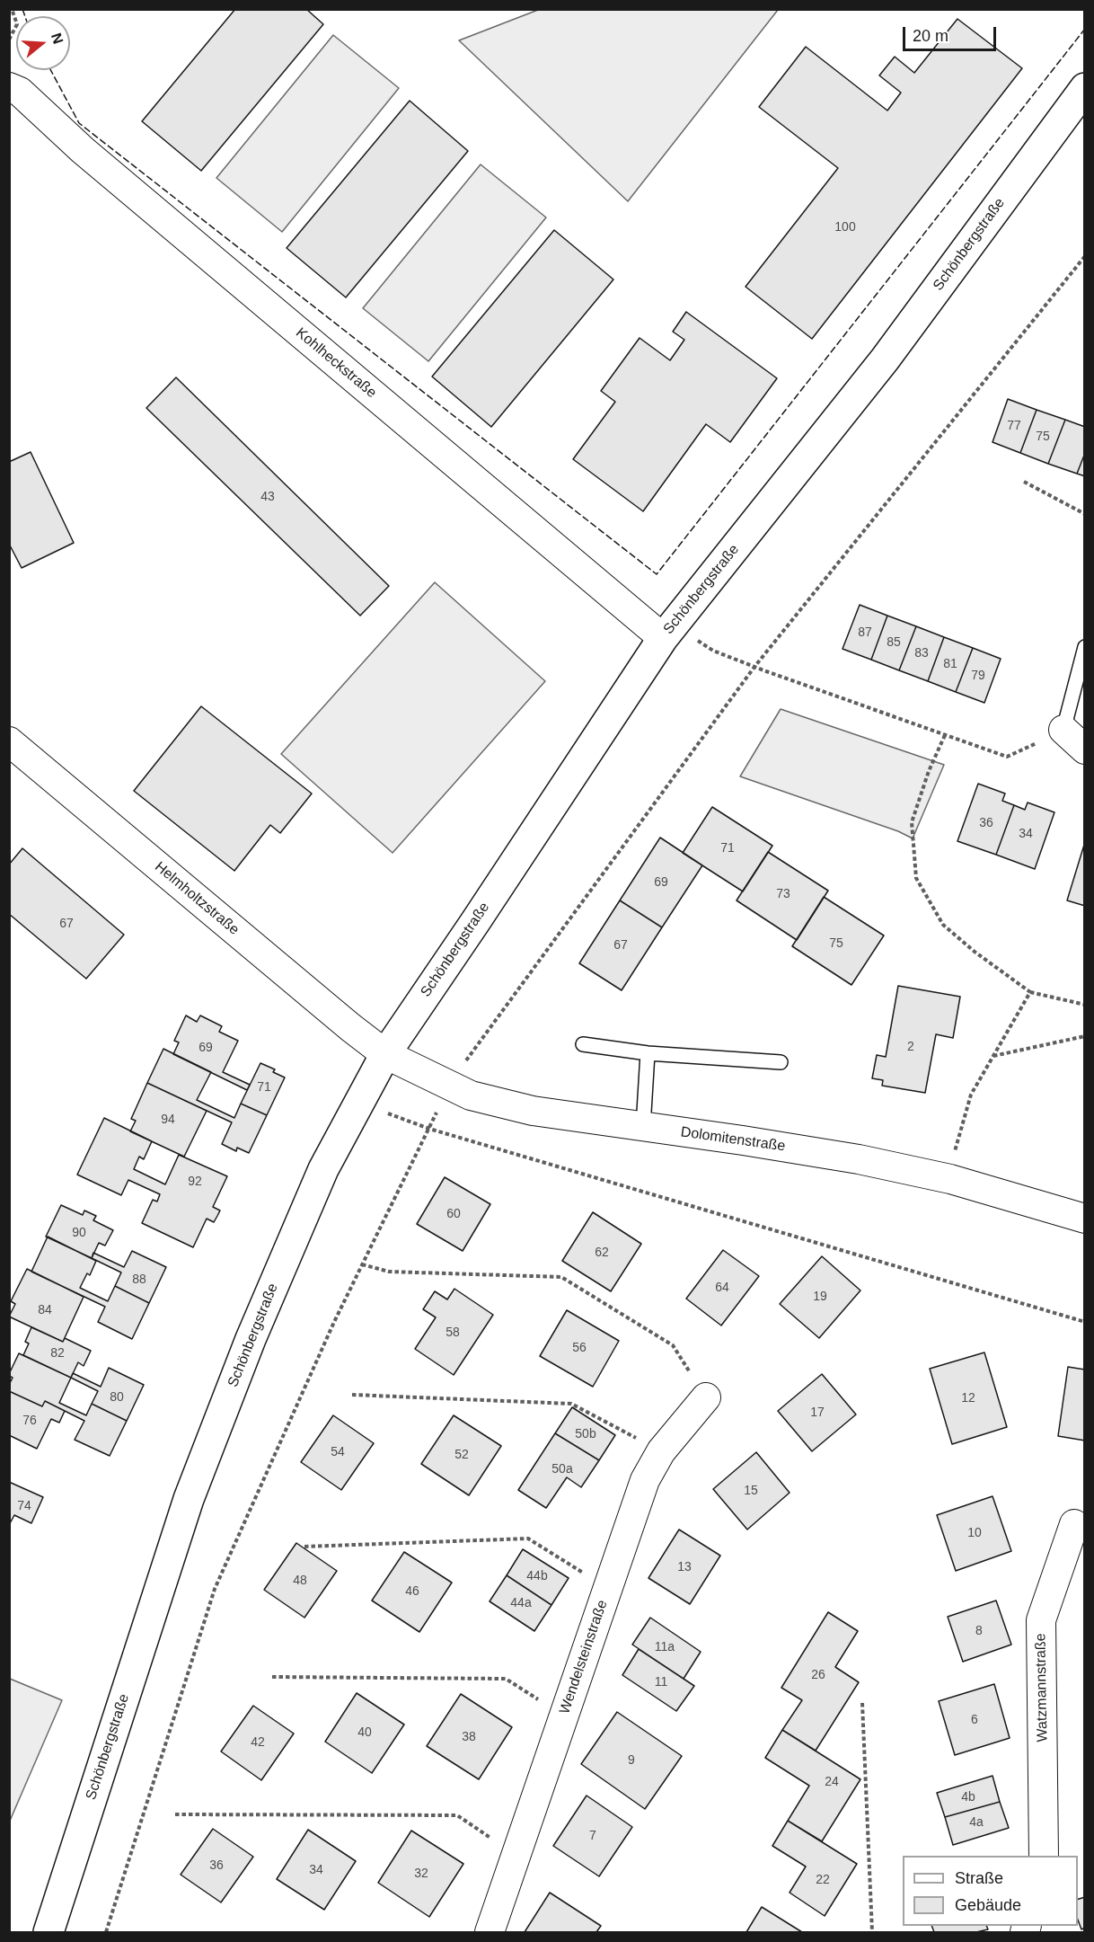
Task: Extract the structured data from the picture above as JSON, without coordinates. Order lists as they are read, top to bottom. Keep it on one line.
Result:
{"streets":{"street":["Schönbergstraße","Kohlheckstraße","Helmholtzstraße","Dolomitenstraße","Wendelsteinstraße","Watzmannstraße"]},"crossings":[["Schönbergstraße","Kohlheckstraße"],["Schönbergstraße","Helmholtzstraße"],["Schönbergstraße","Dolomitenstraße"],["Helmholtzstraße","Dolomitenstraße"]],"house_numbers":["100","77","75","43","87","85","83","81","79","36","34","71","69","73","67","75","67","2","69","71","94","92","60","90","62","88","64","19","84","58","56","82","80","12","17","76","50b","54","52","50a","15","74","10","13","44b","48","46","44a","8","11a","26","11","6","40","38","42","9","24","4b","4a","7","36","34","32","22"],"legend":["Straße","Gebäude"],"scale_bar":"20 m","north":"right"}
